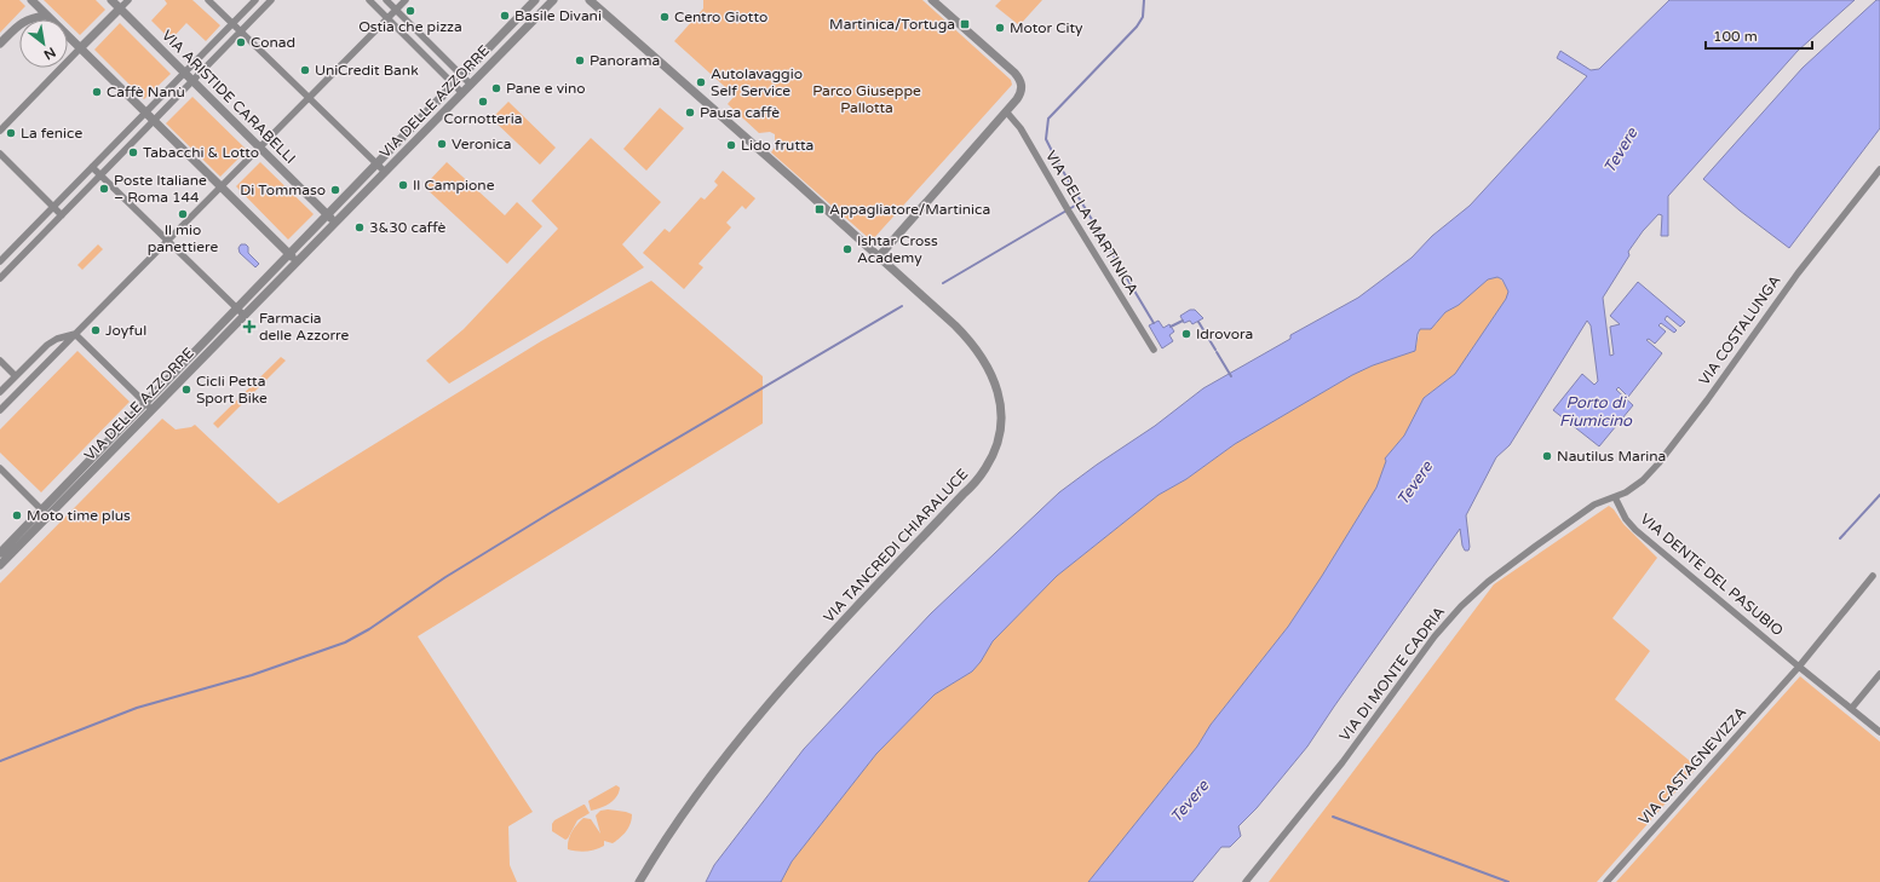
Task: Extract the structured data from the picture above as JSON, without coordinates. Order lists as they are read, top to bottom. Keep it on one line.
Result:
{"streets":{"street":["VIA ARISTIDE CARABELLI","VIA DELLE AZZORRE","VIA DELLA MARTINICA","VIA COSTALUNGA","VIA TANCREDI CHIARALUCE","VIA DENTE DEL PASUBIO","VIA DI MONTE CADRIA","VIA CASTAGNEVIZZA"]},"crossings":[["VIA ARISTIDE CARABELLI","VIA DELLE AZZORRE"],["VIA COSTALUNGA","VIA DENTE DEL PASUBIO"],["VIA COSTALUNGA","VIA DI MONTE CADRIA"],["VIA DENTE DEL PASUBIO","VIA DI MONTE CADRIA"],["VIA DENTE DEL PASUBIO","VIA CASTAGNEVIZZA"]],"water":["Tevere","Porto di Fiumicino"],"parks":["Parco Giuseppe Pallotta"],"places":{"other":["Ostia che pizza","Basile Divani","Centro Giotto","Motor City","Conad","Panorama","UniCredit Bank","Autolavaggio Self Service","Pane e vino","Caffè Nanù","Cornotteria","Pausa caffè","La fenice","Veronica","Lido frutta","Tabacchi & Lotto","Il Campione","Poste Italiane – Roma 144","Di Tommaso","Il mio panettiere","3&30 caffè","Ishtar Cross Academy","Joyful","Idrovora","Cicli Petta Sport Bike","Nautilus Marina","Moto time plus"],"transit":["Martinica/Tortuga","Appagliatore/Martinica"],"health":["Farmacia delle Azzorre"]},"scale_bar":"100 m","north":"bottom right"}
